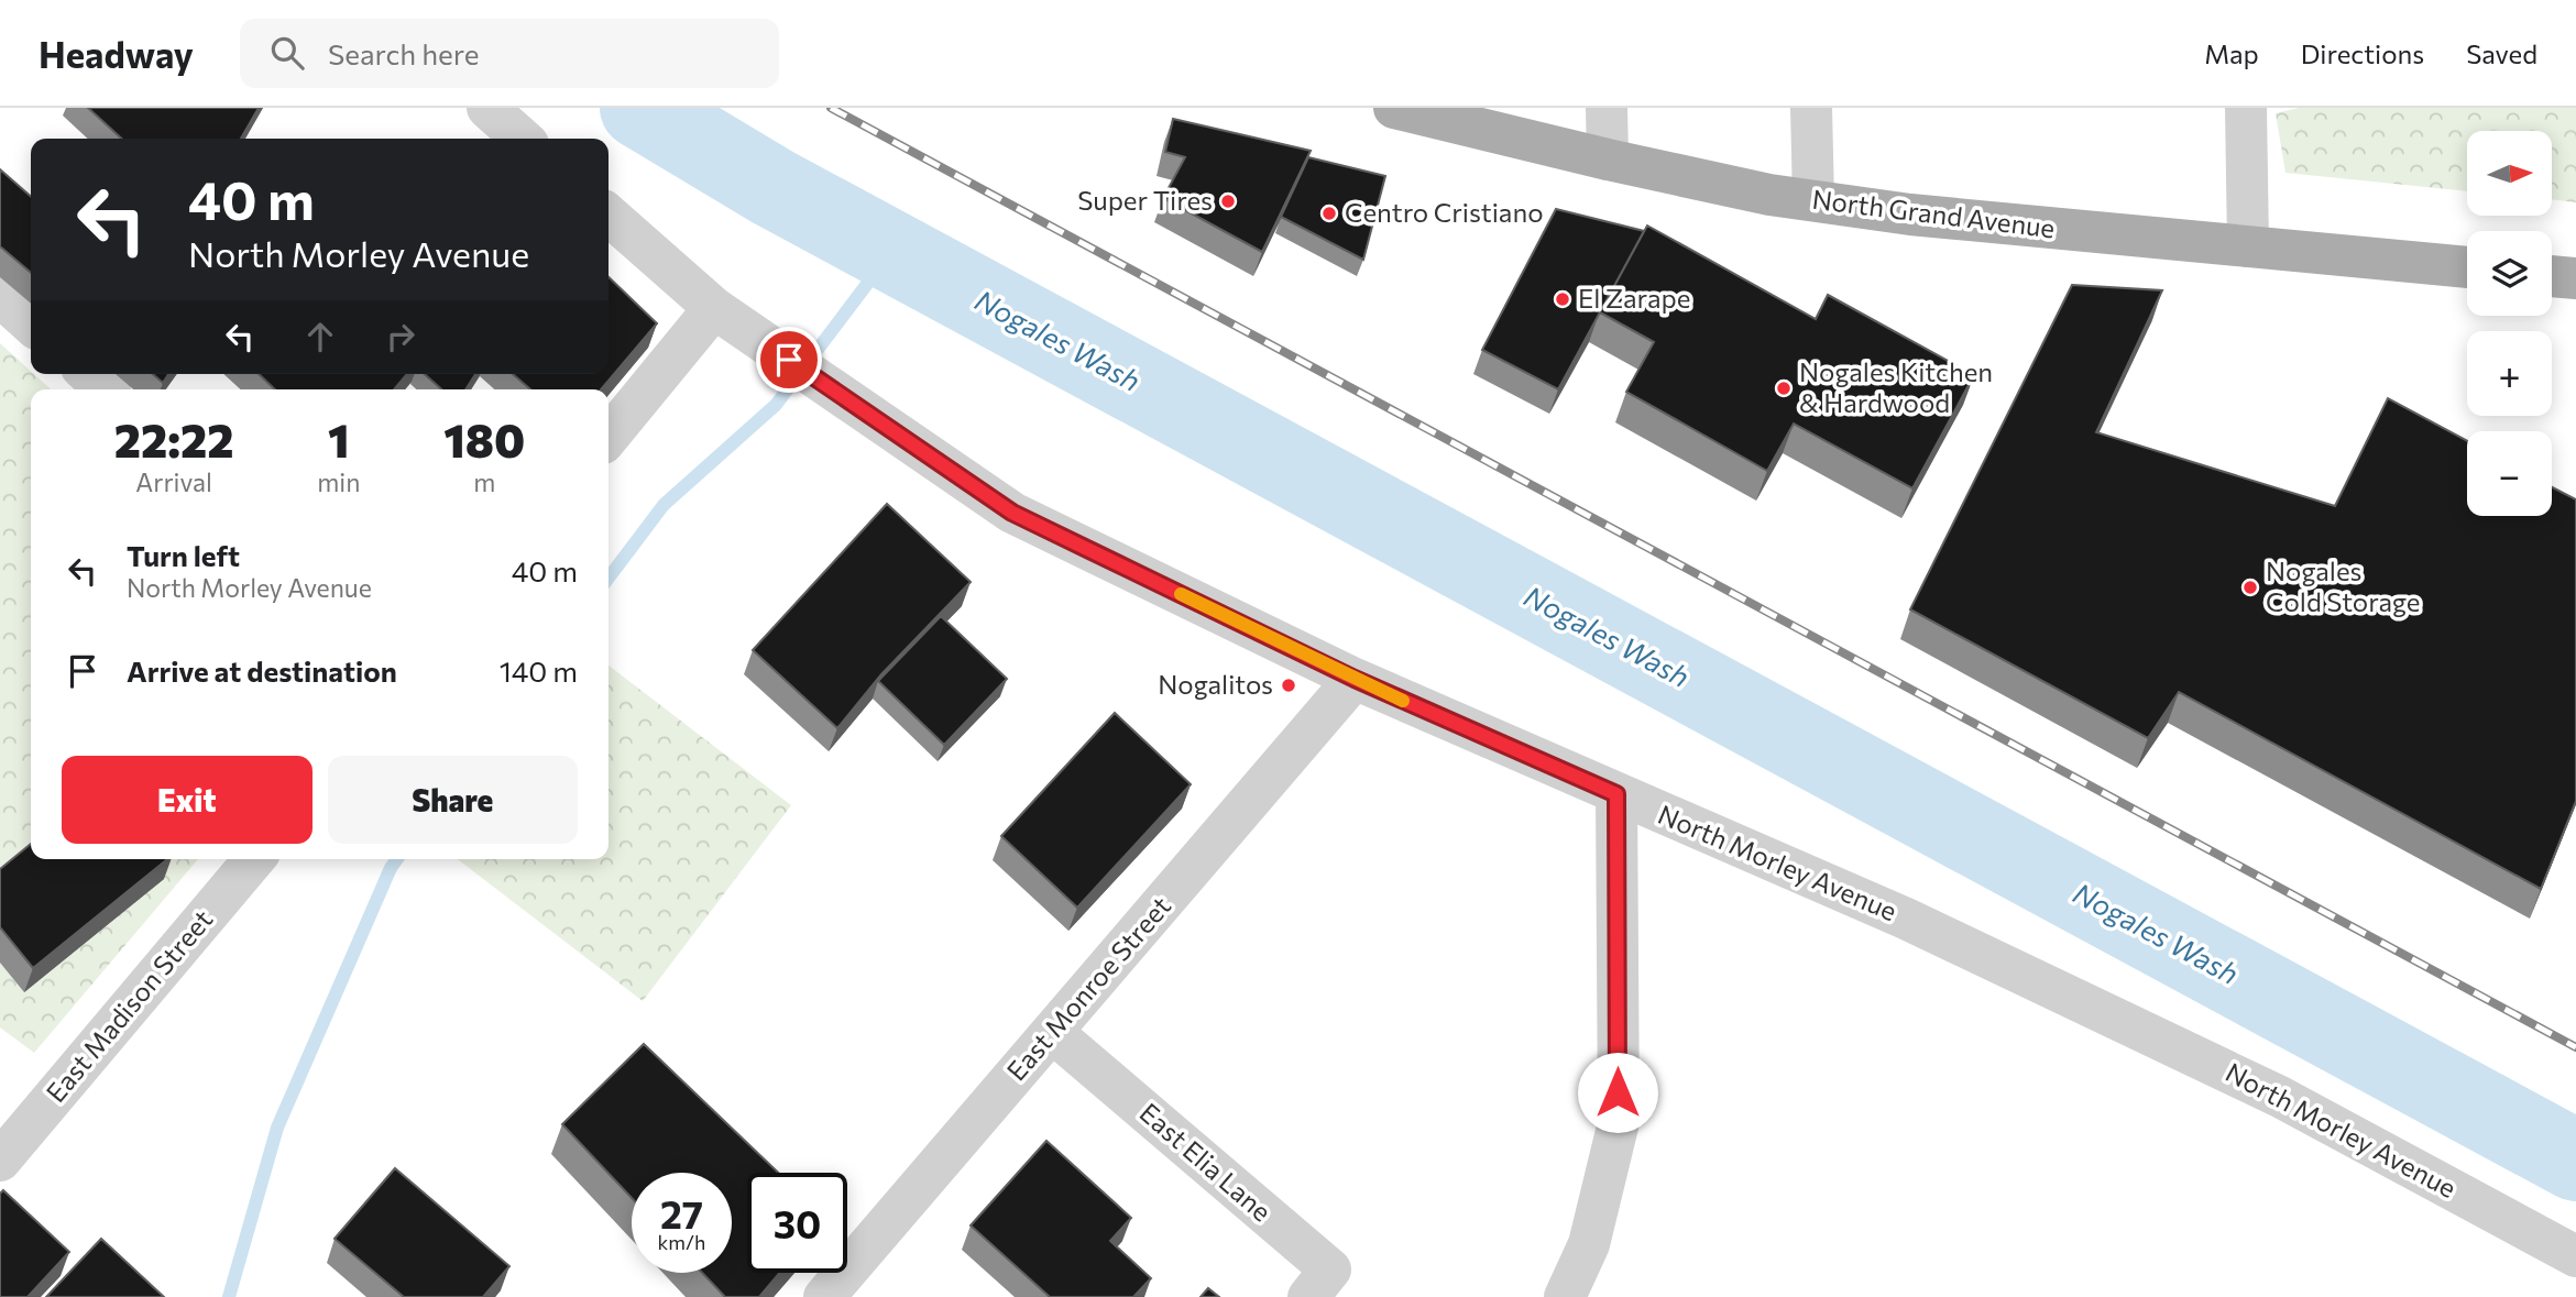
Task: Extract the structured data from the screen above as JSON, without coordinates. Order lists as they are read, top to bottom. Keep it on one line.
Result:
{"streets":{"main road":["North Grand Avenue"],"street":["North Morley Avenue","East Monroe Street","East Madison Street","East Elia Lane"]},"crossings":[["North Morley Avenue","East Monroe Street"],["East Monroe Street","East Elia Lane"]],"water":["Nogales Wash"],"places":["Super Tires","Centro Cristiano","El Zarape","Nogales Kitchen & Hardwood","Nogales Cold Storage","Nogalitos"],"north":"right","page":{"header":"Headway","search":"Search here","nav":["Map","Directions","Saved"],"map_buttons":["+","−"],"turn":["40 m","North Morley Avenue"],"eta":["22:22","Arrival","1","min","180","m"],"list":[{"name":"Turn left","note":"North Morley Avenue","value":"40 m"},{"name":"Arrive at destination","value":"140 m"}],"buttons":["Exit","Share"],"speed":"27 km/h","limit":"30"}}
